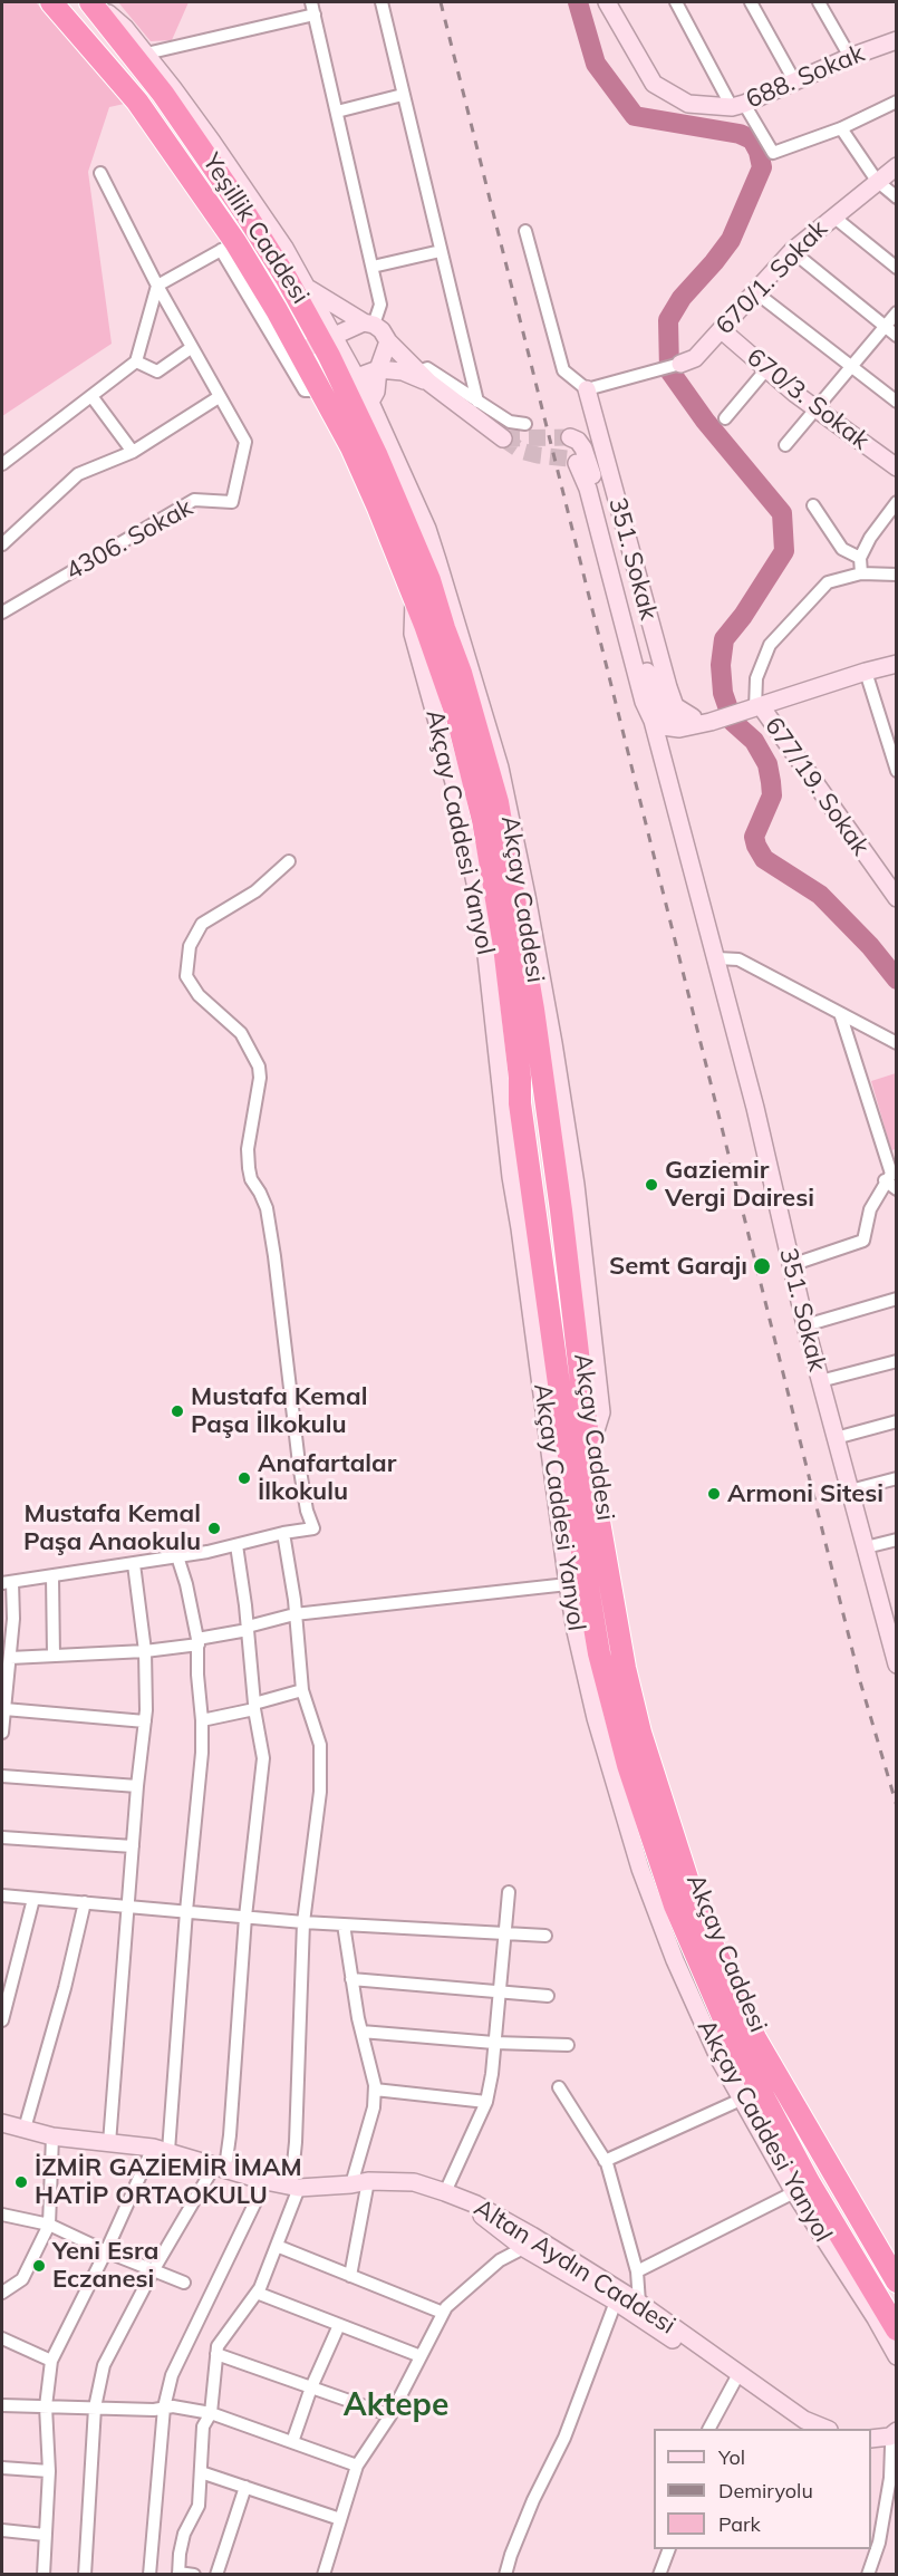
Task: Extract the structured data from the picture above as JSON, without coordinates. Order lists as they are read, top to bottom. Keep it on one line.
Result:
{"streets":{"highway":["Yeşillik Caddesi","Akçay Caddesi"],"street":["688. Sokak","670/1. Sokak","670/3. Sokak","4306. Sokak","351. Sokak","677/19. Sokak","Akçay Caddesi Yanyol","Altan Aydın Caddesi"]},"crossings":[["Yeşillik Caddesi","Akçay Caddesi"],["670/1. Sokak","670/3. Sokak"],["Akçay Caddesi Yanyol","Akçay Caddesi"]],"districts":["Aktepe"],"places":["Gaziemir Vergi Dairesi","Semt Garajı","Mustafa Kemal Paşa İlkokulu","Anafartalar İlkokulu","Armoni Sitesi","Mustafa Kemal Paşa Anaokulu","İZMİR GAZİEMİR İMAM HATİP ORTAOKULU","Yeni Esra Eczanesi"],"legend":["Yol","Demiryolu","Park"]}
